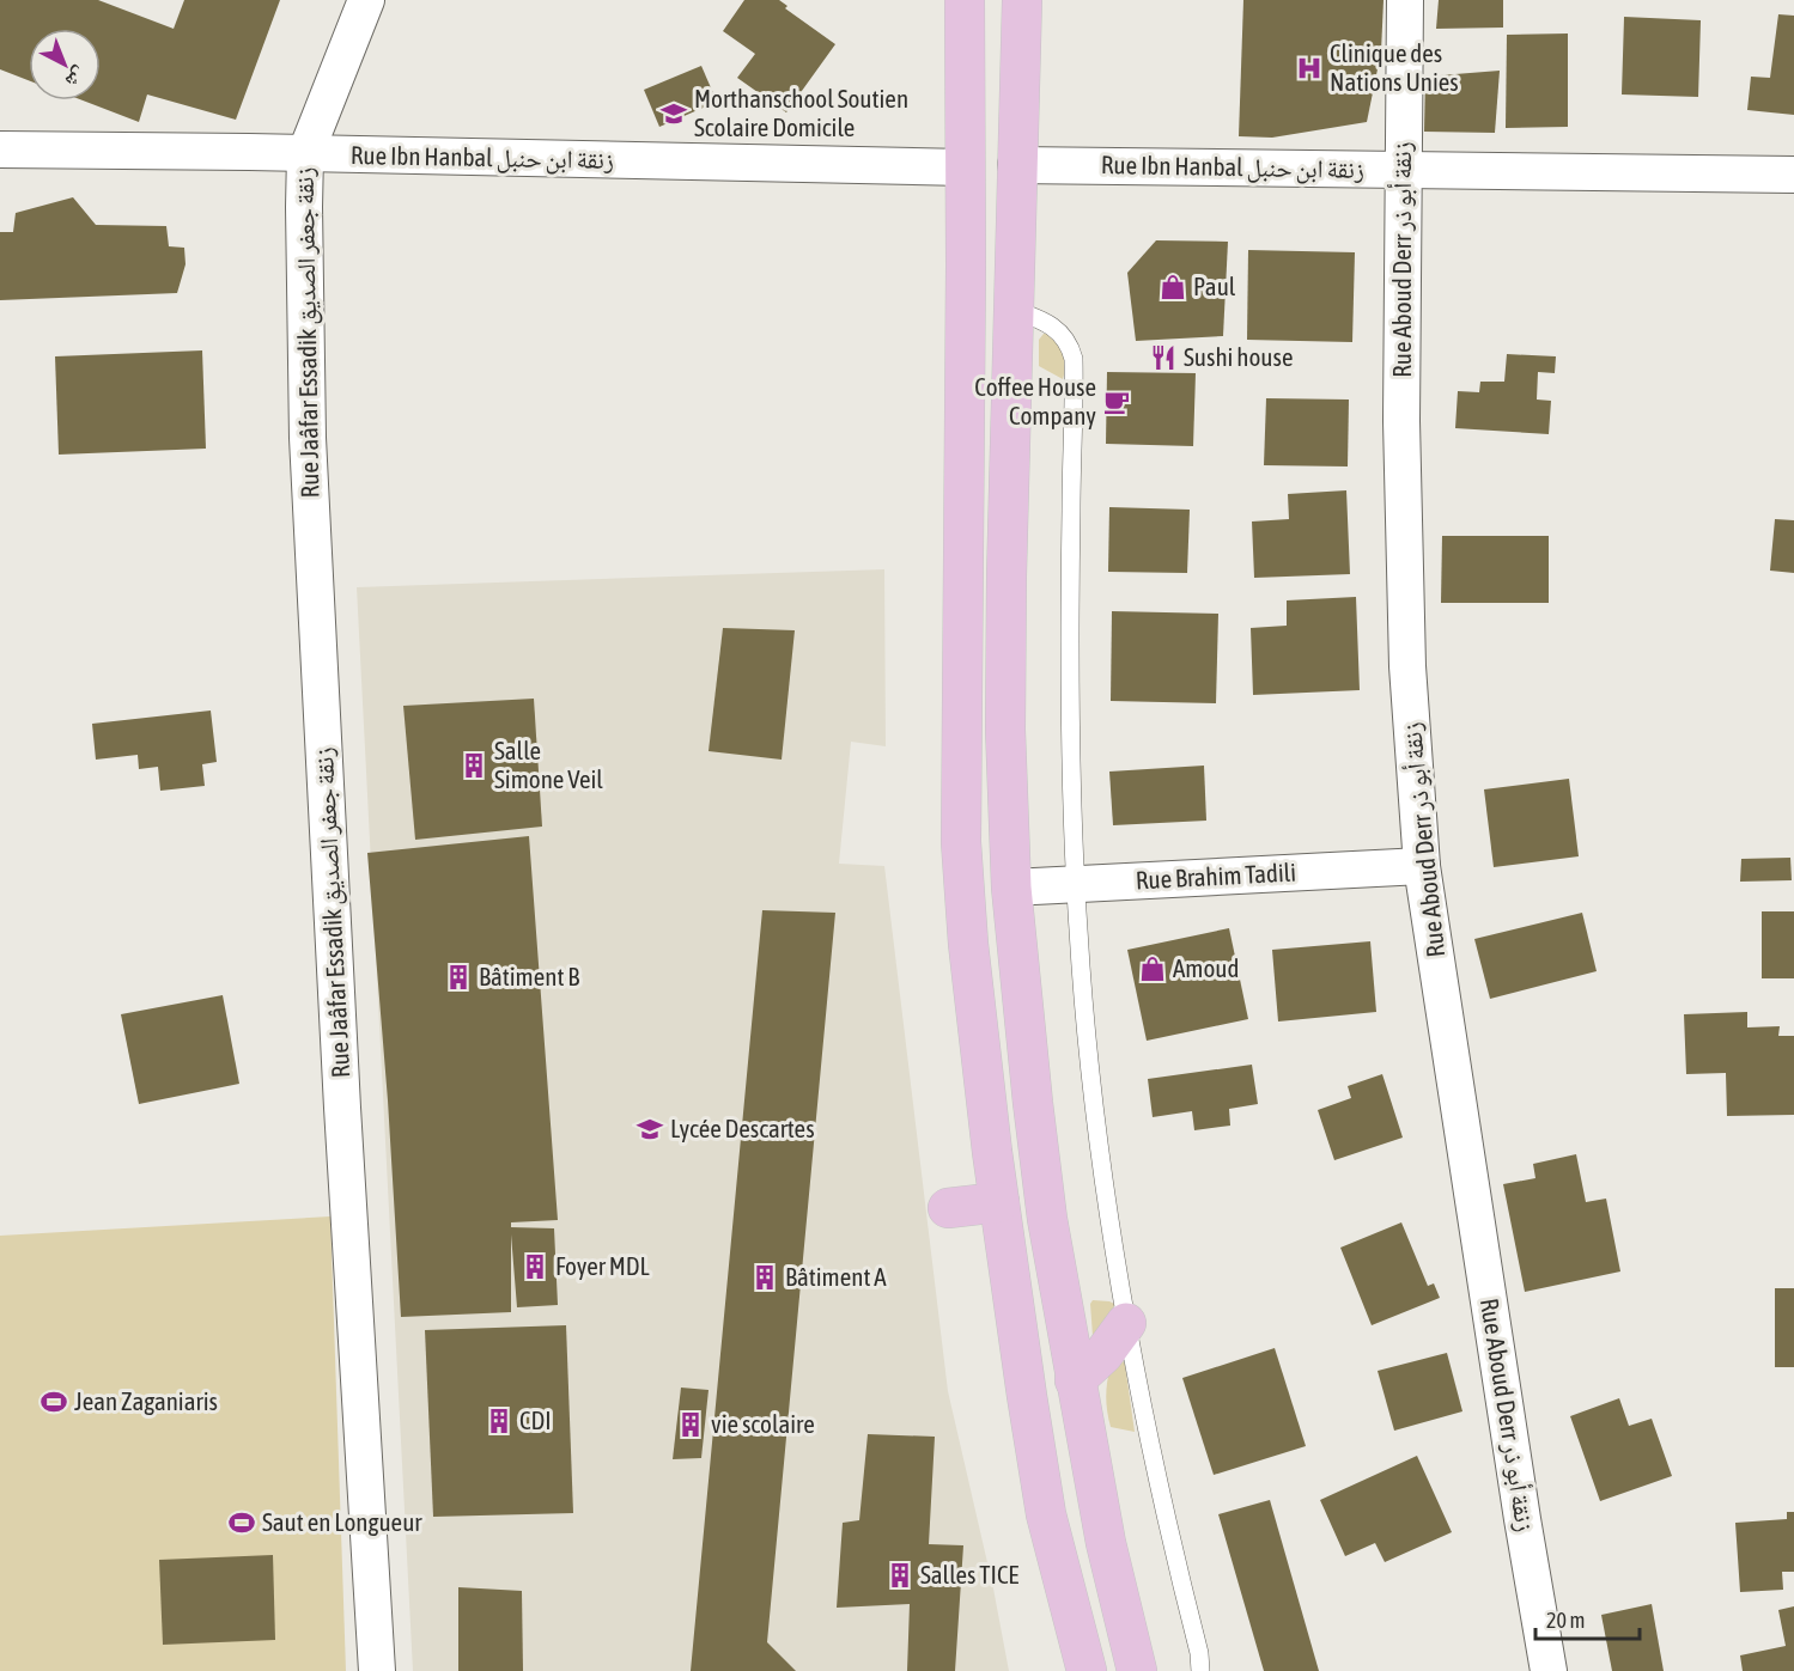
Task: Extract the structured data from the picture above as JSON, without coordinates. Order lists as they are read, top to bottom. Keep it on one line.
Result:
{"streets":{"street":["Rue Ibn Hanbal زنقة ابن حنبل","Rue Aboud Derr زنقة أبو ذر","Rue Jaâfar Essadik زنقة جعفر الصديق","Rue Brahim Tadili"]},"crossings":[["Rue Ibn Hanbal زنقة ابن حنبل","Rue Aboud Derr زنقة أبو ذر"],["Rue Ibn Hanbal زنقة ابن حنبل","Rue Jaâfar Essadik زنقة جعفر الصديق"],["Rue Aboud Derr زنقة أبو ذر","Rue Brahim Tadili"]],"places":{"hospital":["Clinique des Nations Unies"],"school or university":["Morthanschool Soutien Scolaire Domicile","Lycée Descartes"],"shop":["Paul","Amoud"],"restaurant":["Sushi house"],"cafe":["Coffee House Company"],"building":["Salle Simone Veil","Bâtiment B","Foyer MDL","Bâtiment A","CDI","vie scolaire","Salles TICE"],"sports":["Jean Zaganiaris","Saut en Longueur"]},"scale_bar":"20 m","north":"bottom right"}
